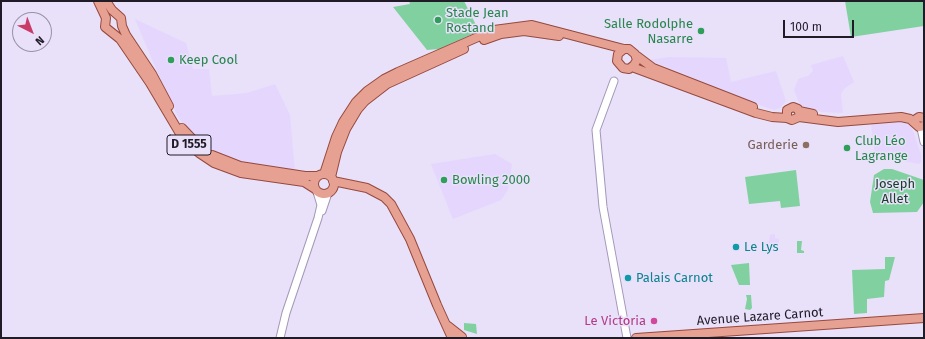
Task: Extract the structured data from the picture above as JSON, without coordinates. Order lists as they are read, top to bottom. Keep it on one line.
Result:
{"streets":{"main road":["D 1555","Avenue Lazare Carnot"]},"parks":["Joseph Allet"],"places":["Stade Jean Rostand","Salle Rodolphe Nasarre","Keep Cool","Garderie","Club Léo Lagrange","Bowling 2000","Le Lys","Palais Carnot","Le Victoria"],"scale_bar":"100 m","north":"bottom right"}
